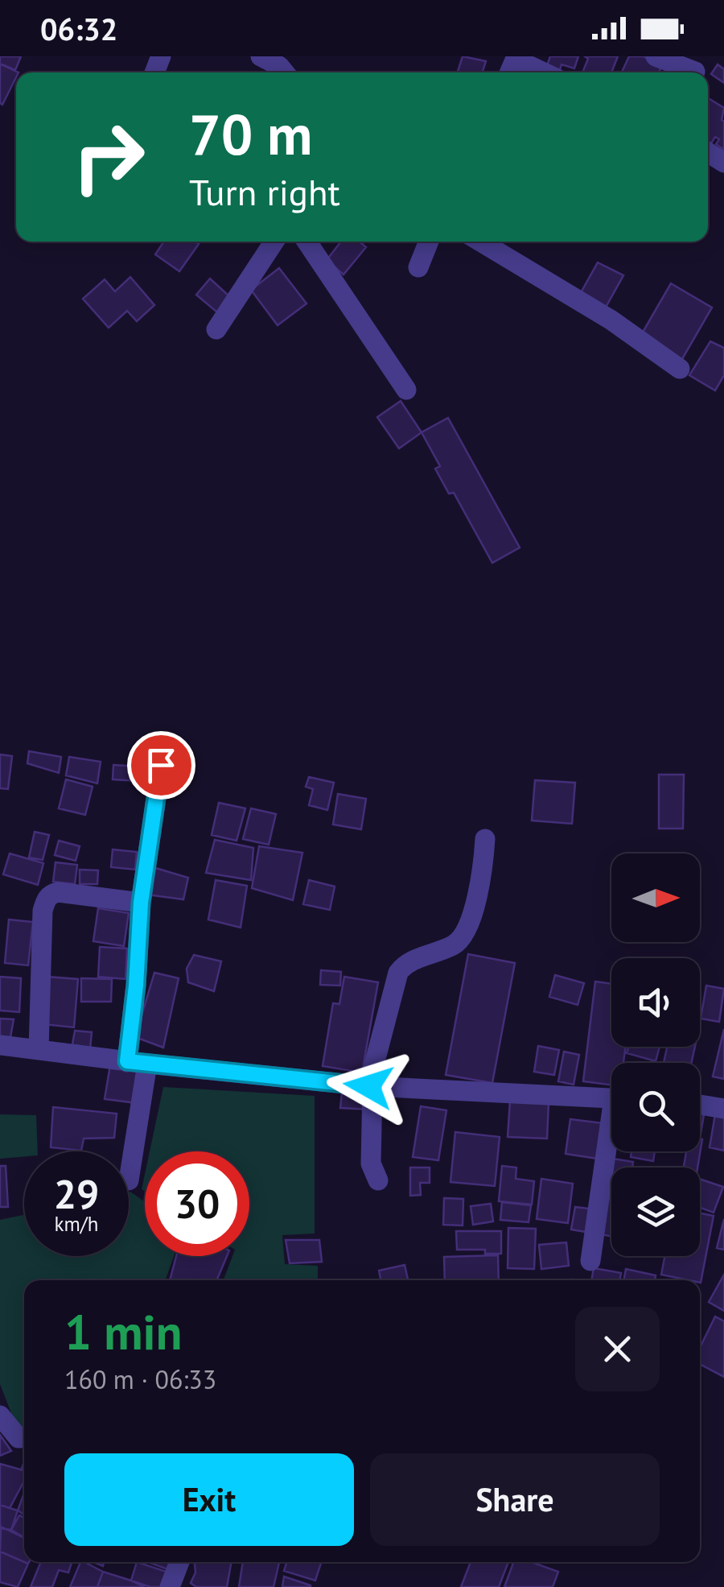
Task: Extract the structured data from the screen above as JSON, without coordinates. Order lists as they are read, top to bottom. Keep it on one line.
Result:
{"north":"right","page":{"status":"06:32","turn":["70 m","Turn right"],"speed":"29 km/h","limit":"30","heading":["1 min","160 m · 06:33"],"buttons":["Exit","Share"]}}
